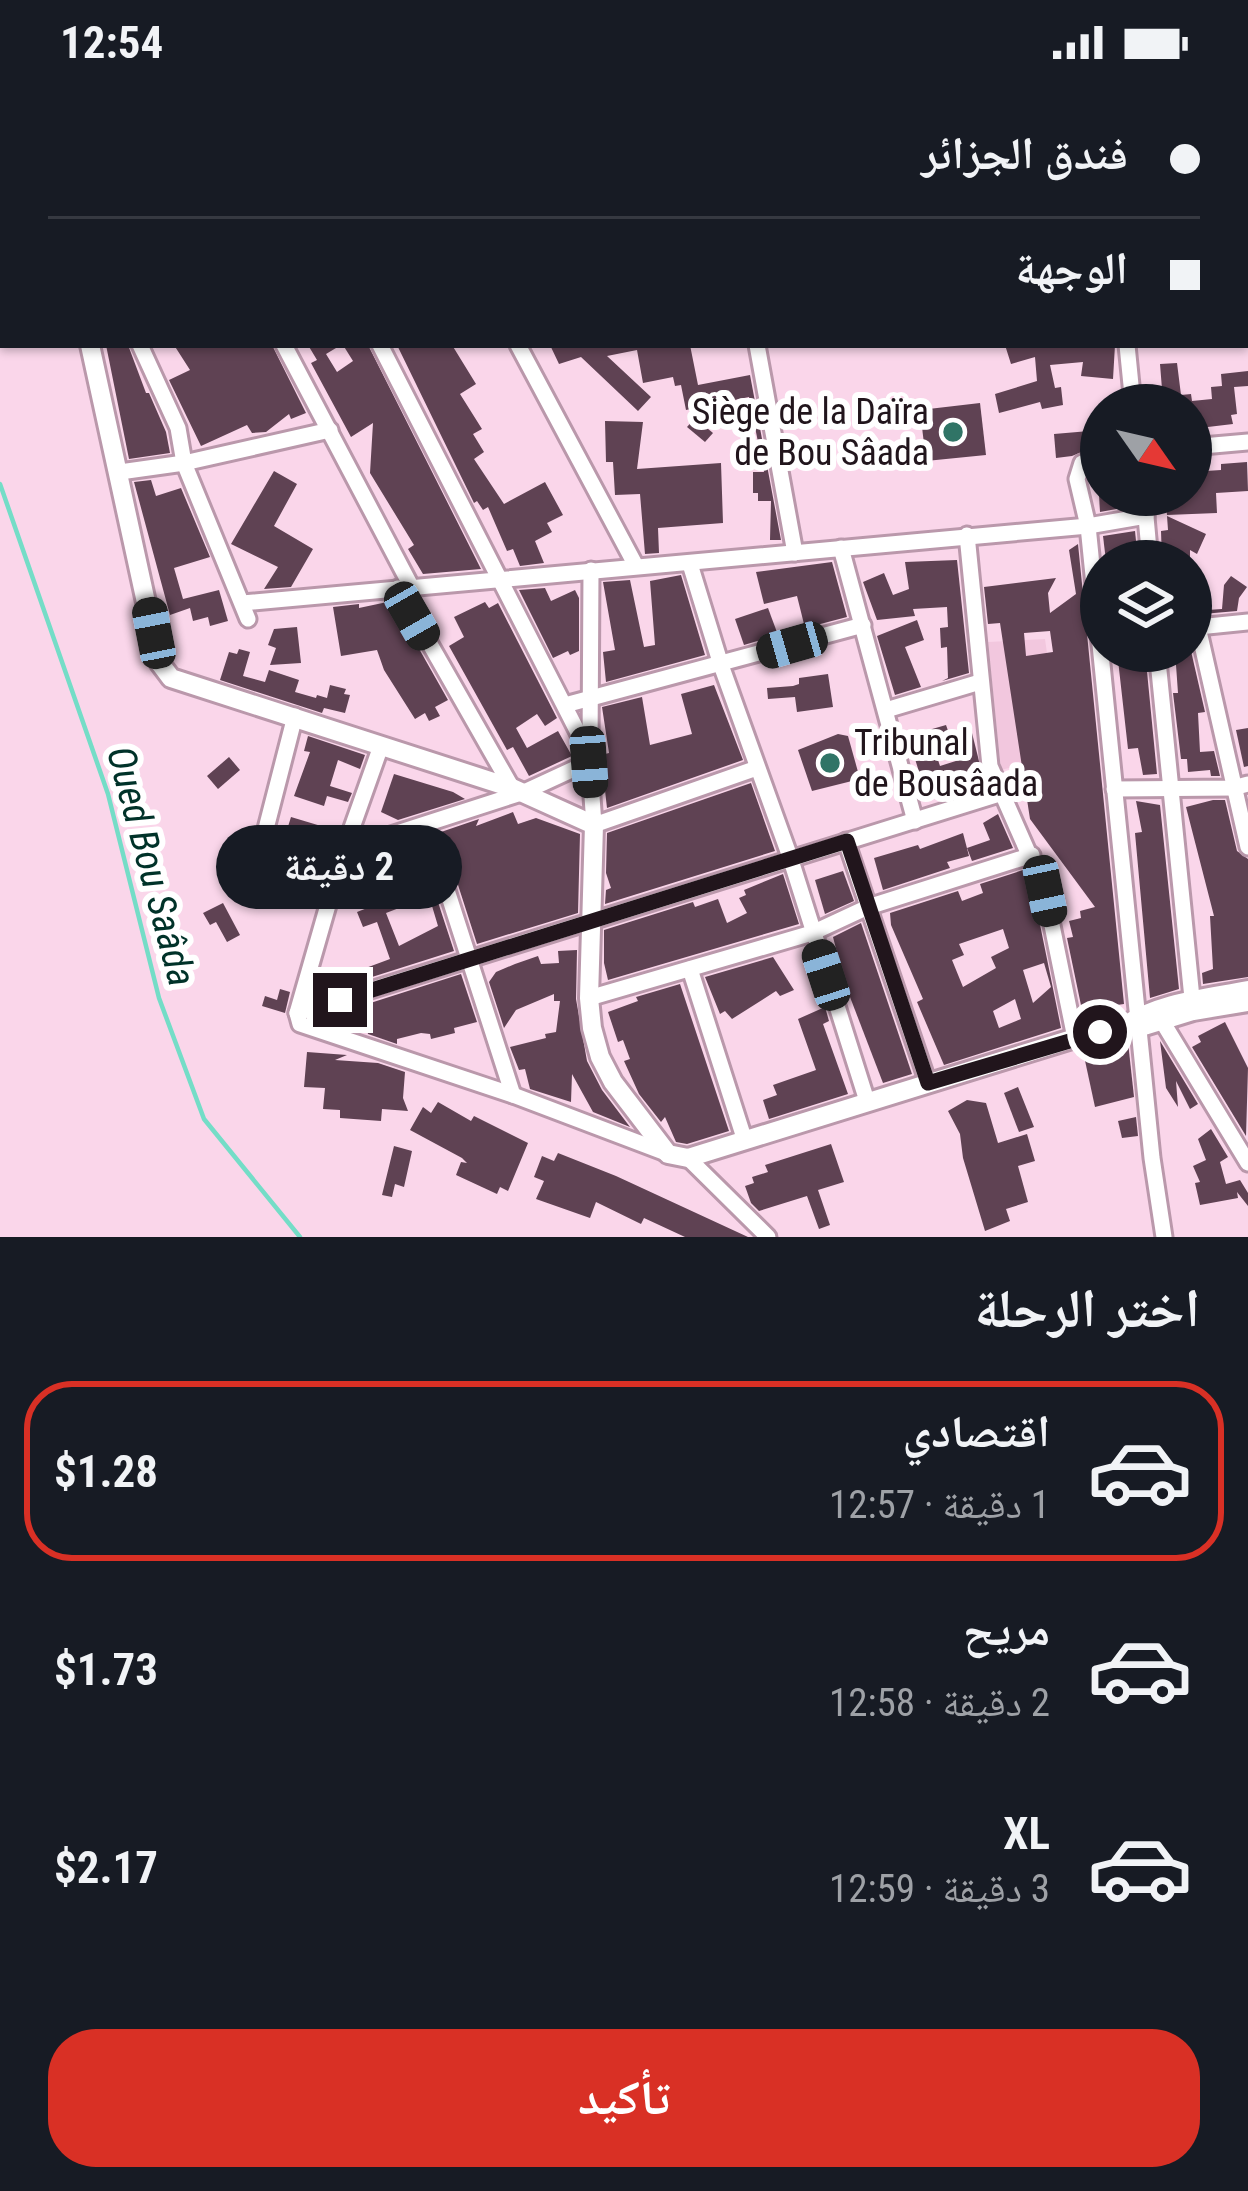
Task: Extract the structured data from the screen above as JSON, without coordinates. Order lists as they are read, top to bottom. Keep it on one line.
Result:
{"water":["Oued Bou Saâda"],"places":["Siège de la Daïra de Bou Sâada","Tribunal de Bousâada"],"north":"bottom right","page":{"status":"12:54","banner":["فندق الجزائر","الوجهة"],"bubble":"2 دقيقة","heading":"اختر الرحلة","list":[{"name":"اقتصادي","note":"1 دقيقة · 12:57","value":"$1.28"},{"name":"مريح","note":"2 دقيقة · 12:58","value":"$1.73"},{"name":"XL","note":"3 دقيقة · 12:59","value":"$2.17"}],"buttons":"تأكيد"}}
